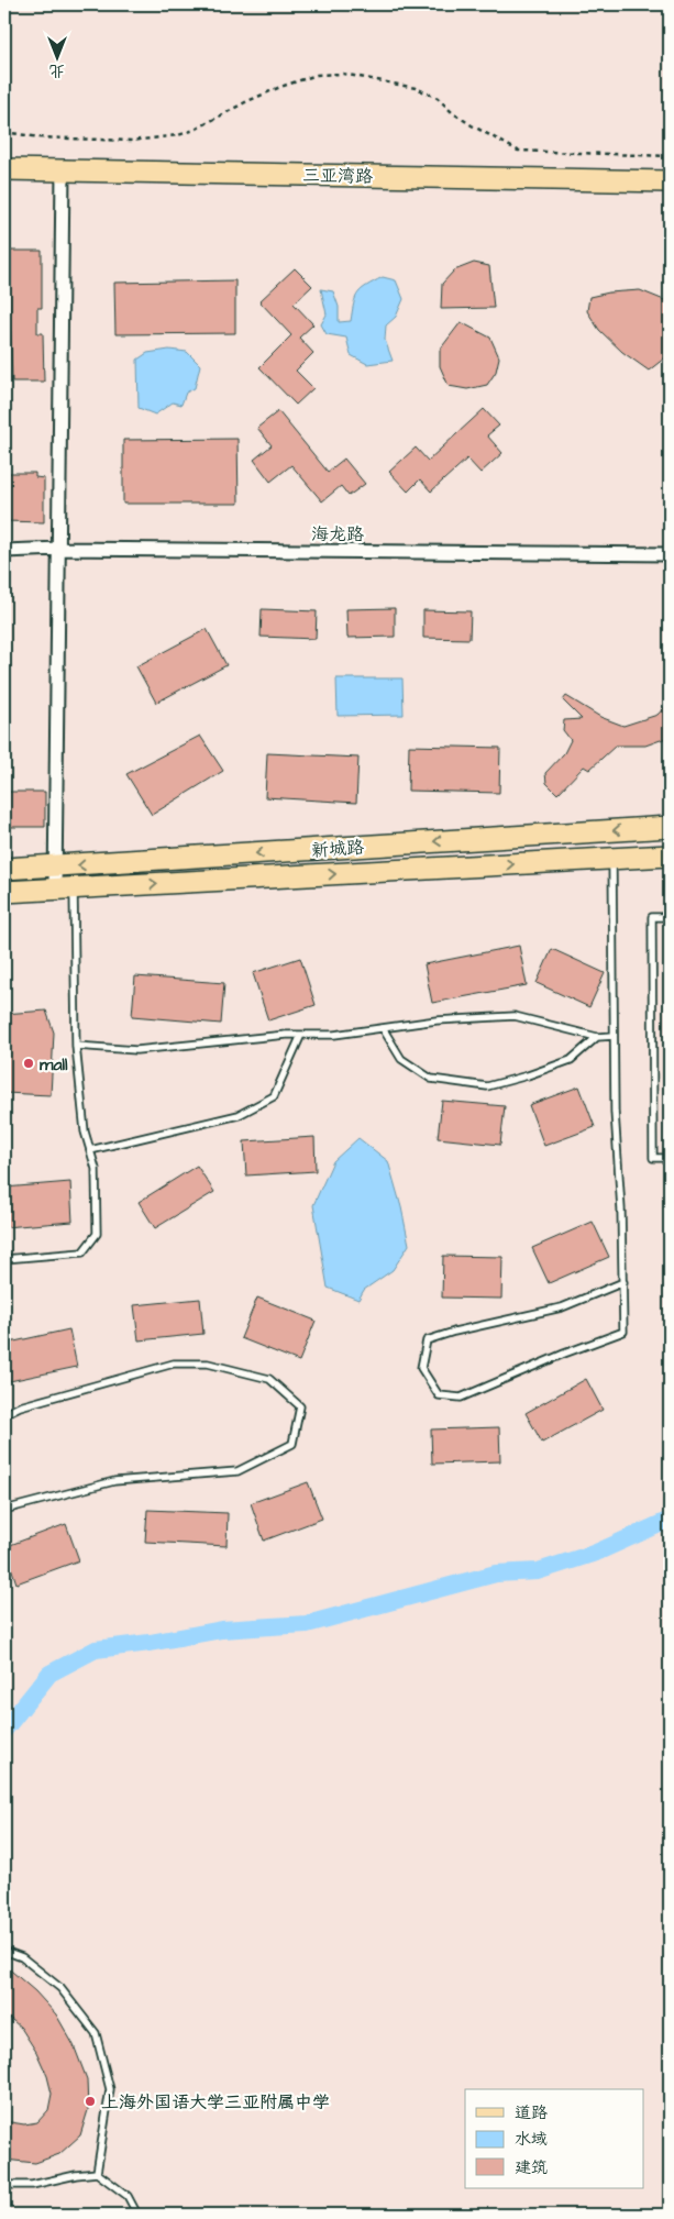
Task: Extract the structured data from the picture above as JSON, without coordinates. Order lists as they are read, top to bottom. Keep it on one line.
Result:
{"streets":{"main road":["三亚湾路","新城路"],"street":["海龙路"]},"places":["mall","上海外国语大学三亚附属中学"],"legend":["道路","水域","建筑"],"north":"bottom"}
